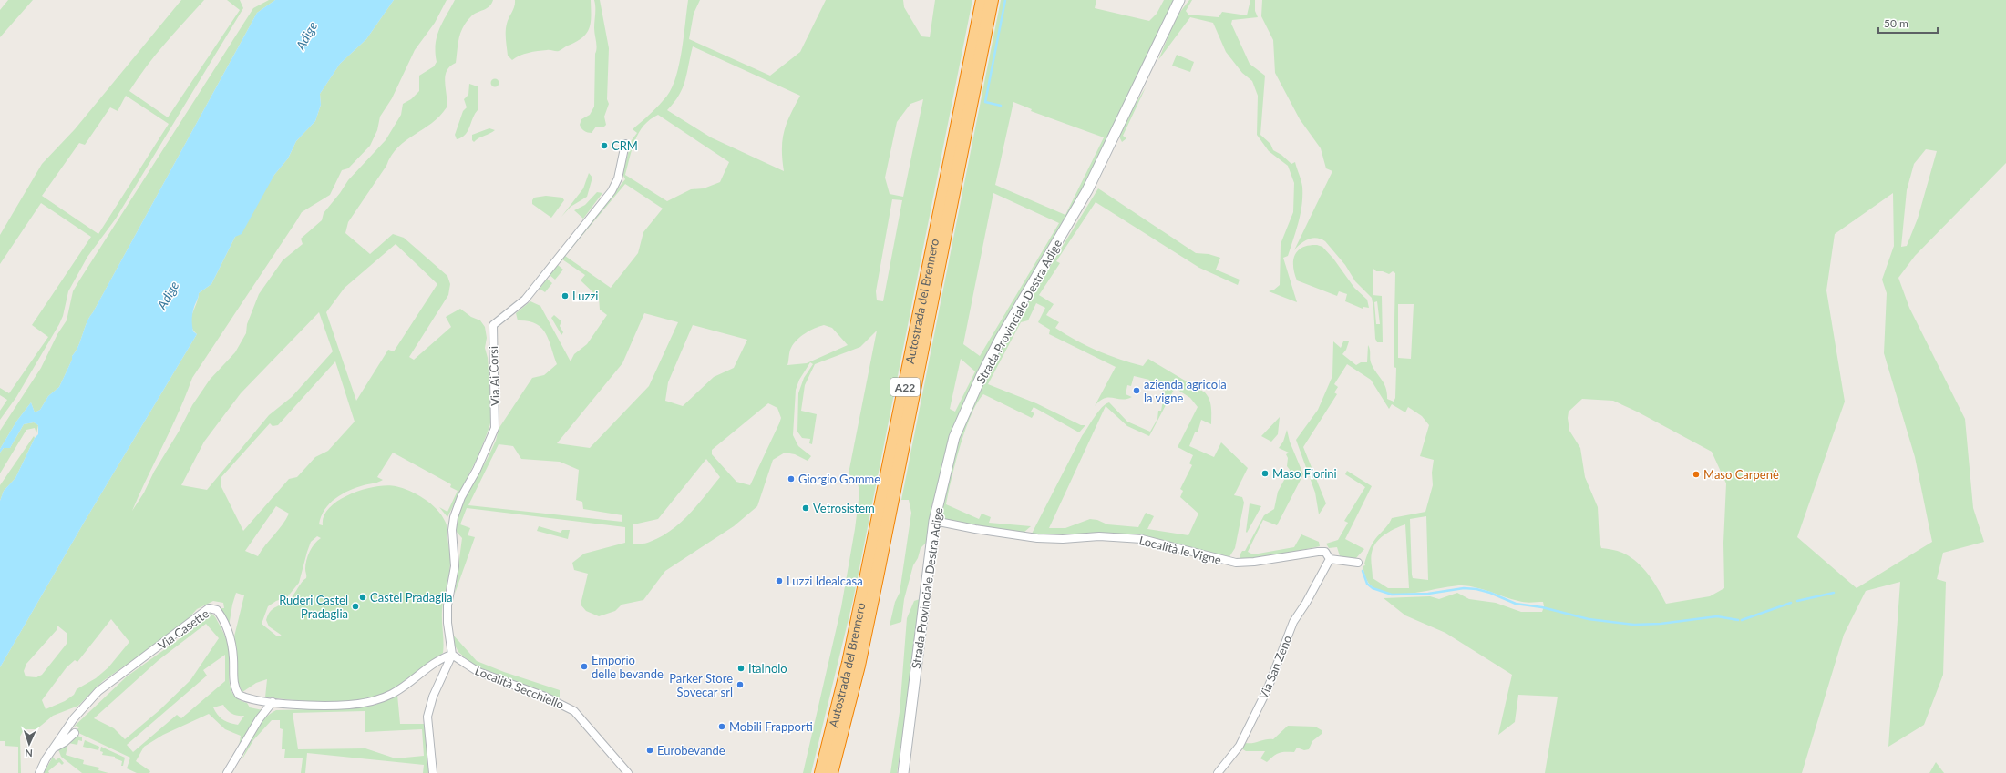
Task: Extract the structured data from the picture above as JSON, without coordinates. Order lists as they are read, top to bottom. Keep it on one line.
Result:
{"streets":{"highway":["Autostrada del Brennero","A22"],"main road":["Strada Provinciale Destra Adige"],"street":["Via Ai Corsi","Località le Vigne","Via Casette","Via San Zeno","Località Secchiello"]},"crossings":[["Strada Provinciale Destra Adige","Località le Vigne"],["Via Ai Corsi","Località Secchiello"],["Località le Vigne","Via San Zeno"]],"water":["Adige"],"places":["CRM","Luzzi","azienda agricola la vigne","Maso Fiorini","Maso Carpenè","Giorgio Gomme","Vetrosistem","Luzzi Idealcasa","Castel Pradaglia","Ruderi Castel Pradaglia","Emporio delle bevande","Italnolo","Parker Store Sovecar srl","Mobili Frapporti","Eurobevande"],"scale_bar":"50 m","north":"bottom"}
